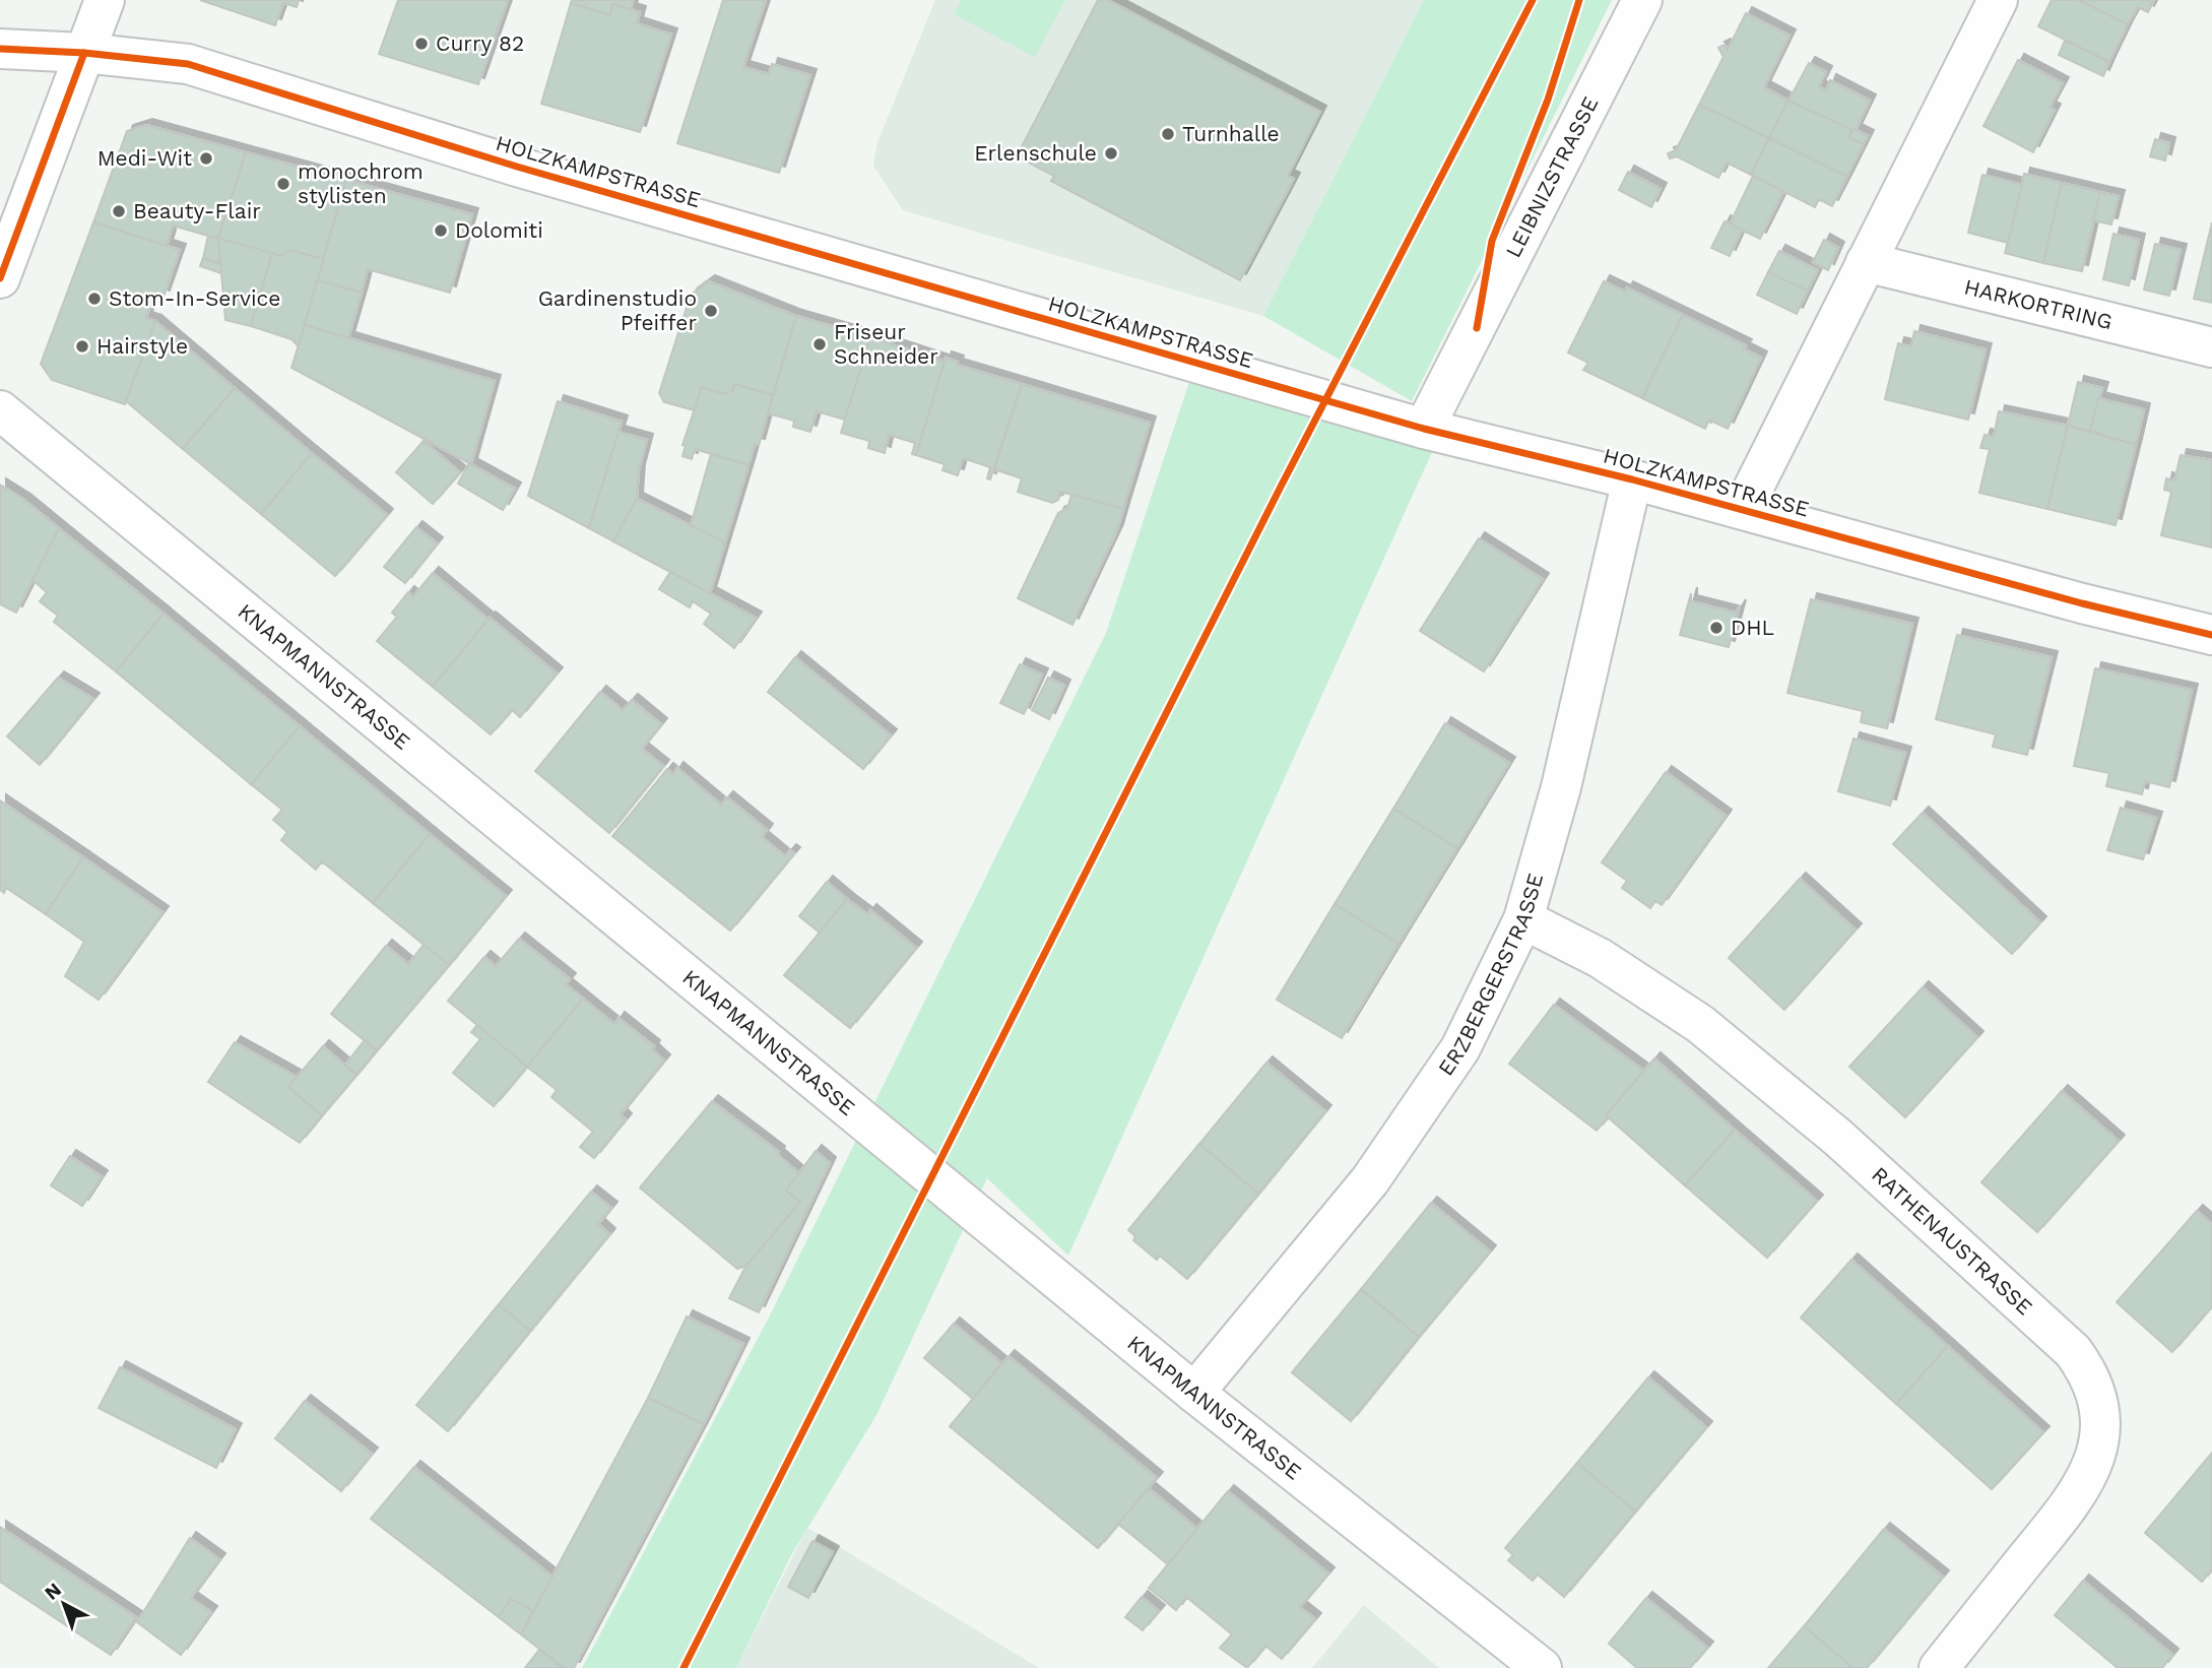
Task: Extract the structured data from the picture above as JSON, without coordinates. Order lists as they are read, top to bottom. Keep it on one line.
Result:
{"streets":{"street":["HOLZKAMPSTRASSE","LEIBNIZSTRASSE","HARKORTRING","KNAPMANNSTRASSE","ERZBERGERSTRASSE","RATHENAUSTRASSE"]},"crossings":[["HOLZKAMPSTRASSE","LEIBNIZSTRASSE"],["HOLZKAMPSTRASSE","ERZBERGERSTRASSE"],["KNAPMANNSTRASSE","ERZBERGERSTRASSE"],["ERZBERGERSTRASSE","RATHENAUSTRASSE"]],"places":["Curry 82","Turnhalle","Erlenschule","Medi-Wit","monochrom stylisten","Beauty-Flair","Dolomiti","Stom-In-Service","Gardinenstudio Pfeiffer","Friseur Schneider","Hairstyle","DHL"],"north":"top left"}
